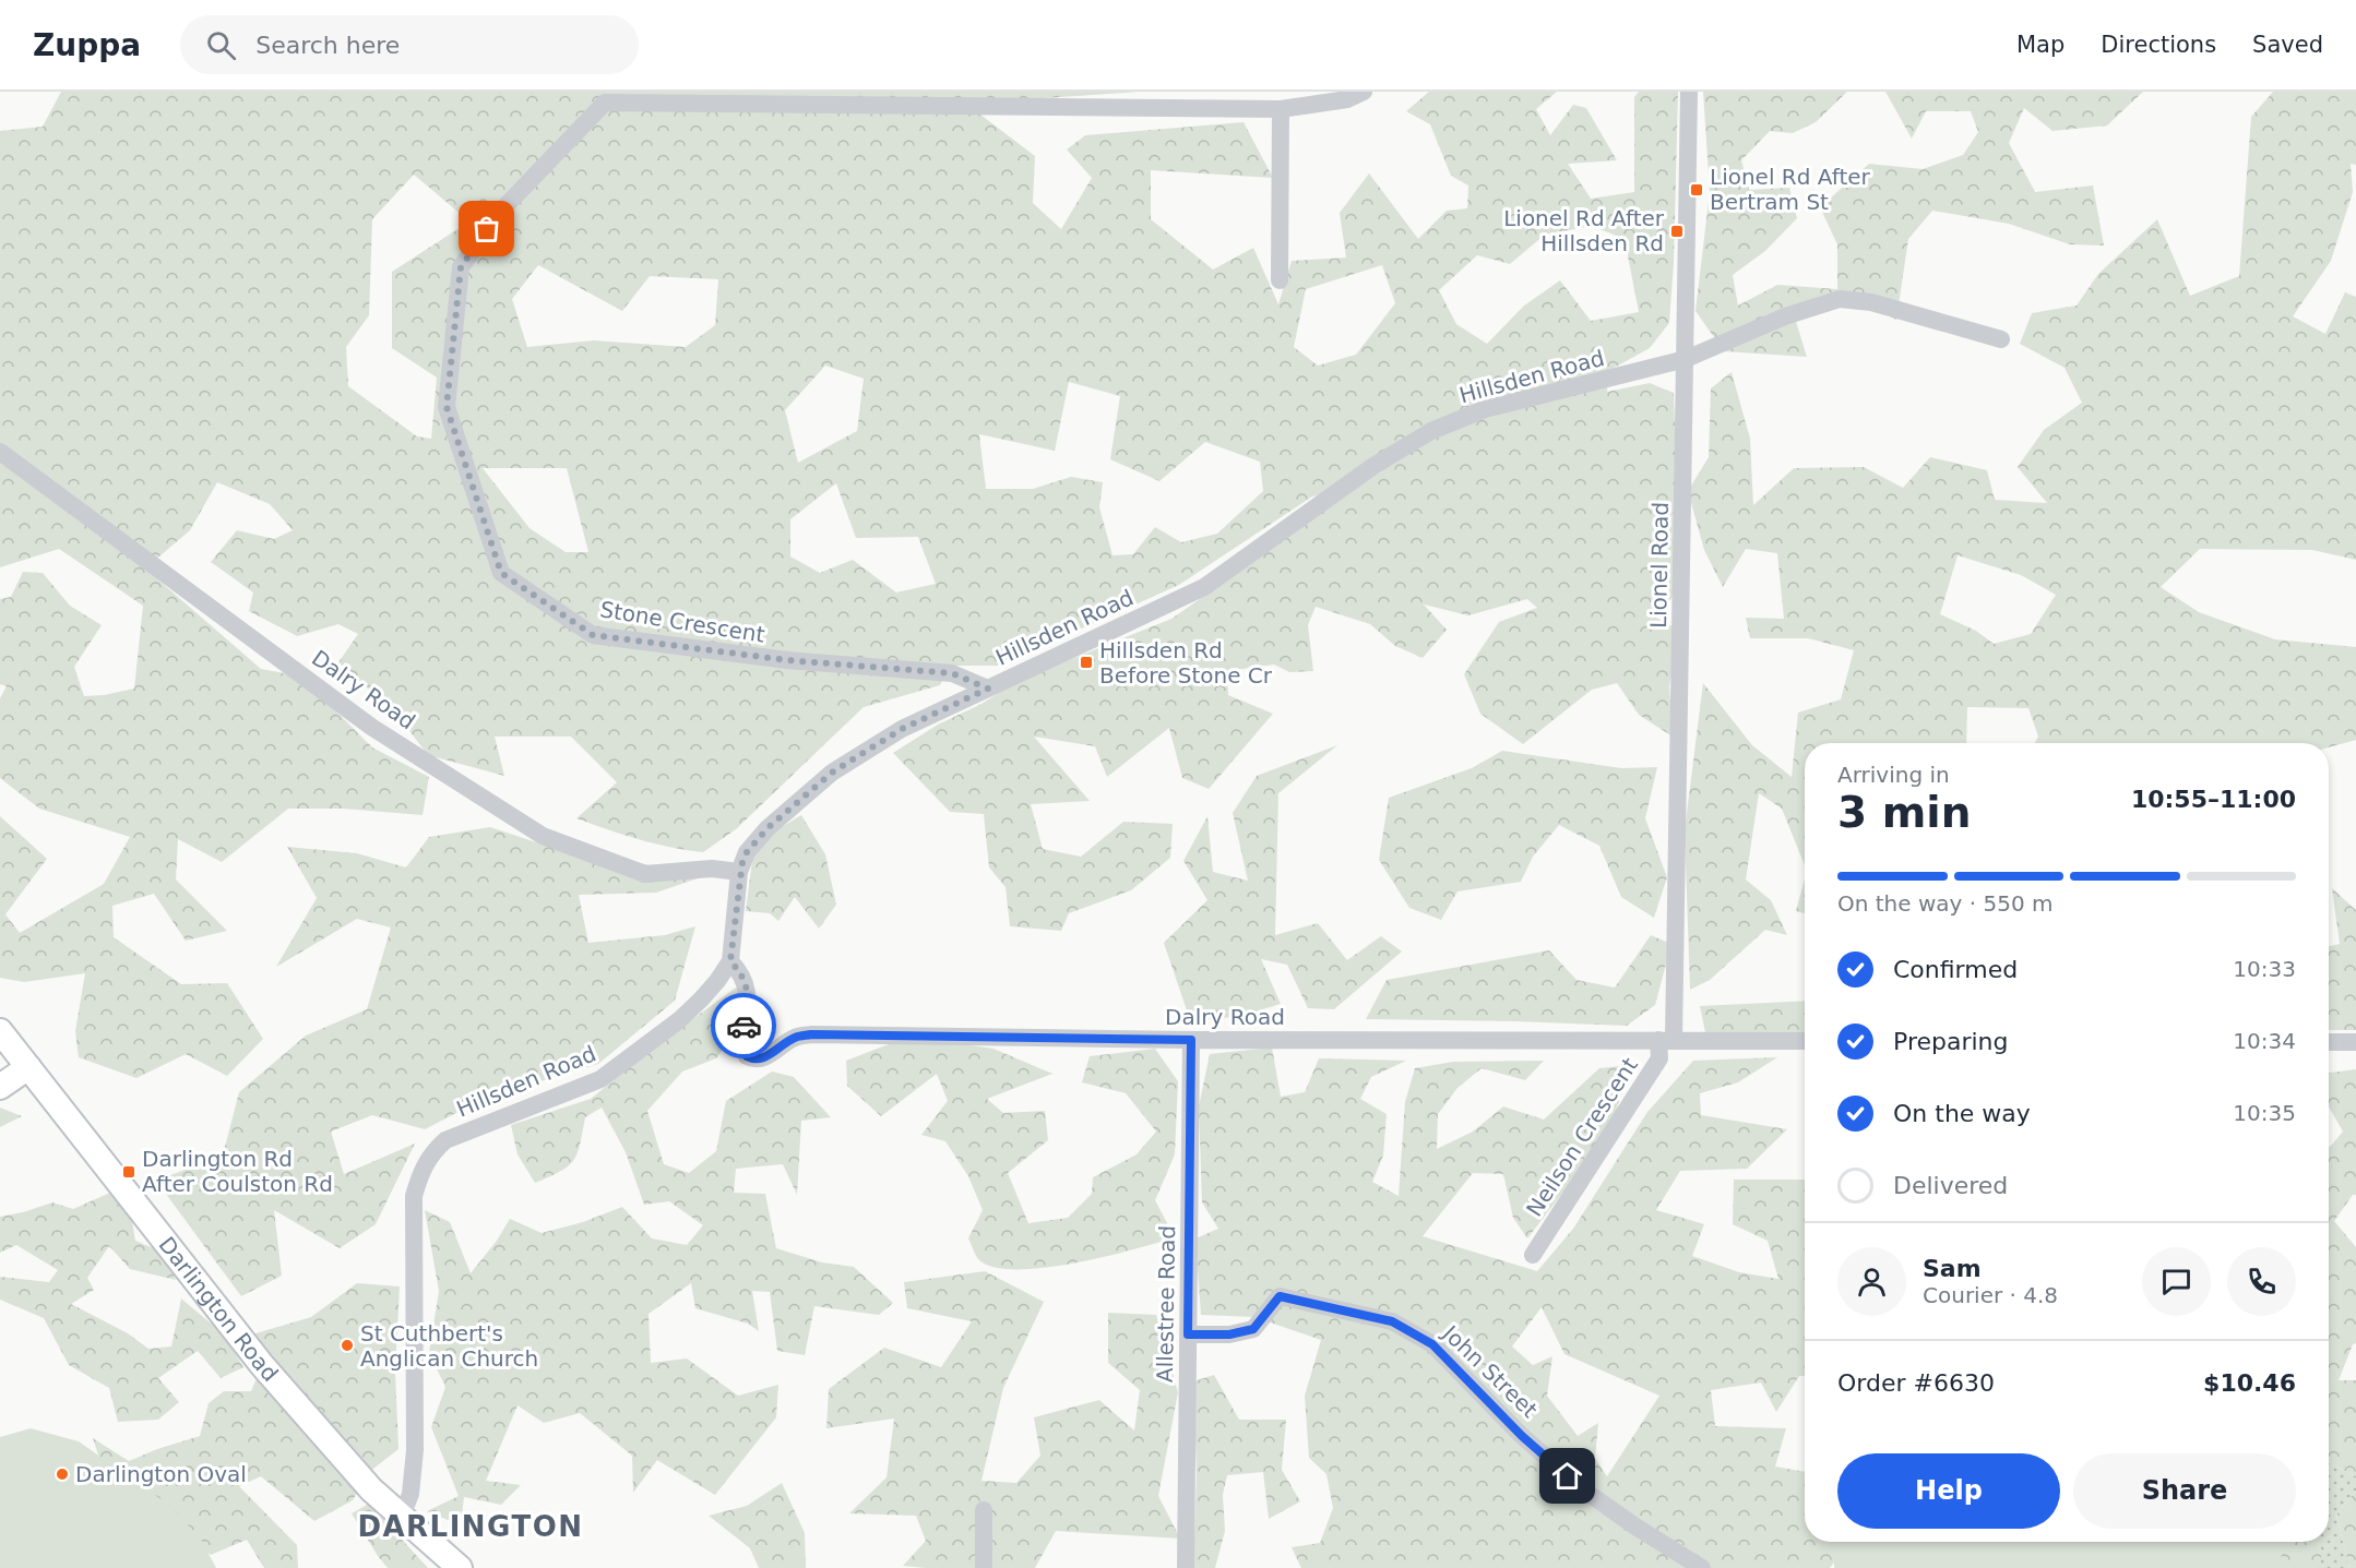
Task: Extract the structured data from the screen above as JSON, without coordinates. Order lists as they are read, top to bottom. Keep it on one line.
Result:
{"streets":{"street":["Hillsden Road","Lionel Road","Stone Crescent","Dalry Road","Neilson Crescent","Allestree Road","Darlington Road","John Street"]},"crossings":[["Hillsden Road","Lionel Road"],["Hillsden Road","Stone Crescent"],["Hillsden Road","Dalry Road"],["Hillsden Road","Darlington Road"],["Lionel Road","Dalry Road"],["Lionel Road","Neilson Crescent"],["Dalry Road","Neilson Crescent"],["Dalry Road","Allestree Road"],["Allestree Road","John Street"]],"districts":["DARLINGTON"],"places":{"transit":["Lionel Rd After Bertram St","Lionel Rd After Hillsden Rd","Hillsden Rd Before Stone Cr","Darlington Rd After Coulston Rd"],"other":["St Cuthbert's Anglican Church","Darlington Oval"]},"page":{"header":"Zuppa","search":"Search here","nav":["Map","Directions","Saved"],"heading":["3 min","Arriving in","10:55–11:00"],"panel":["Sam","Courier · 4.8","Order #6630","$10.46"],"bar":"On the way · 550 m","list":[["Confirmed","10:33"],["Preparing","10:34"],["On the way","10:35"],"Delivered"],"buttons":["Help","Share"]}}
